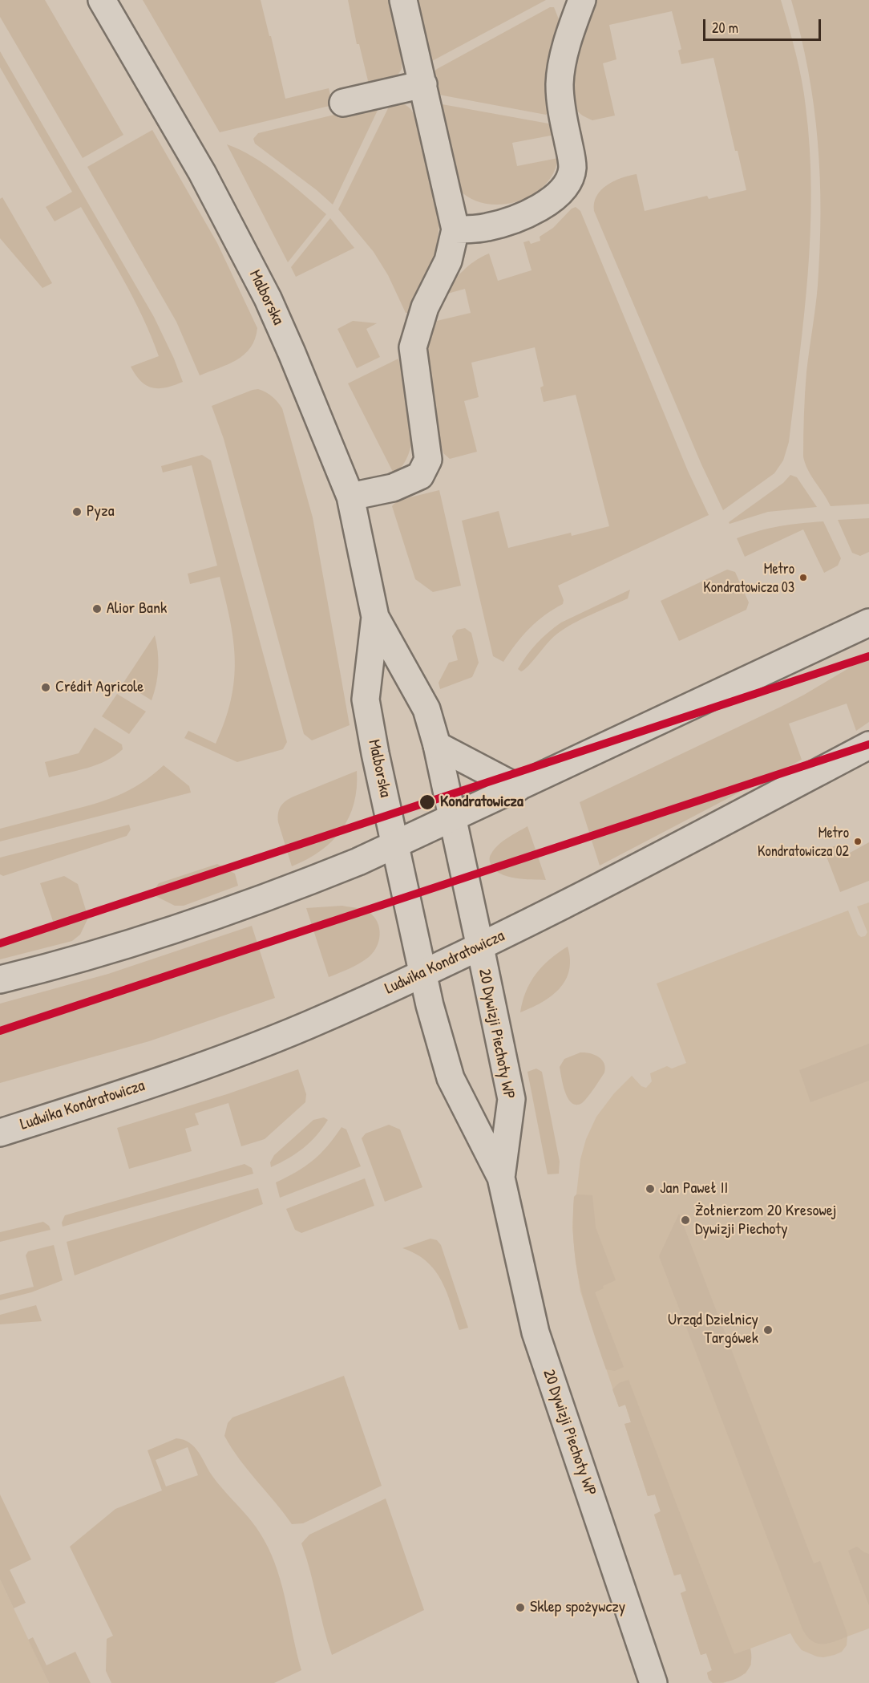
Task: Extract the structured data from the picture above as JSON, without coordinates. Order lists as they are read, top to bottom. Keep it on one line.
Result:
{"streets":{"street":["Malborska","Ludwika Kondratowicza","20 Dywizji Piechoty WP"]},"crossings":[["Malborska","Ludwika Kondratowicza"],["Malborska","20 Dywizji Piechoty WP"],["Ludwika Kondratowicza","20 Dywizji Piechoty WP"]],"places":["Pyza","Metro Kondratowicza 03","Alior Bank","Crédit Agricole","Kondratowicza","Metro Kondratowicza 02","Jan Paweł II","Żołnierzom 20 Kresowej Dywizji Piechoty","Urząd Dzielnicy Targówek","Sklep spożywczy"],"scale_bar":"20 m"}
